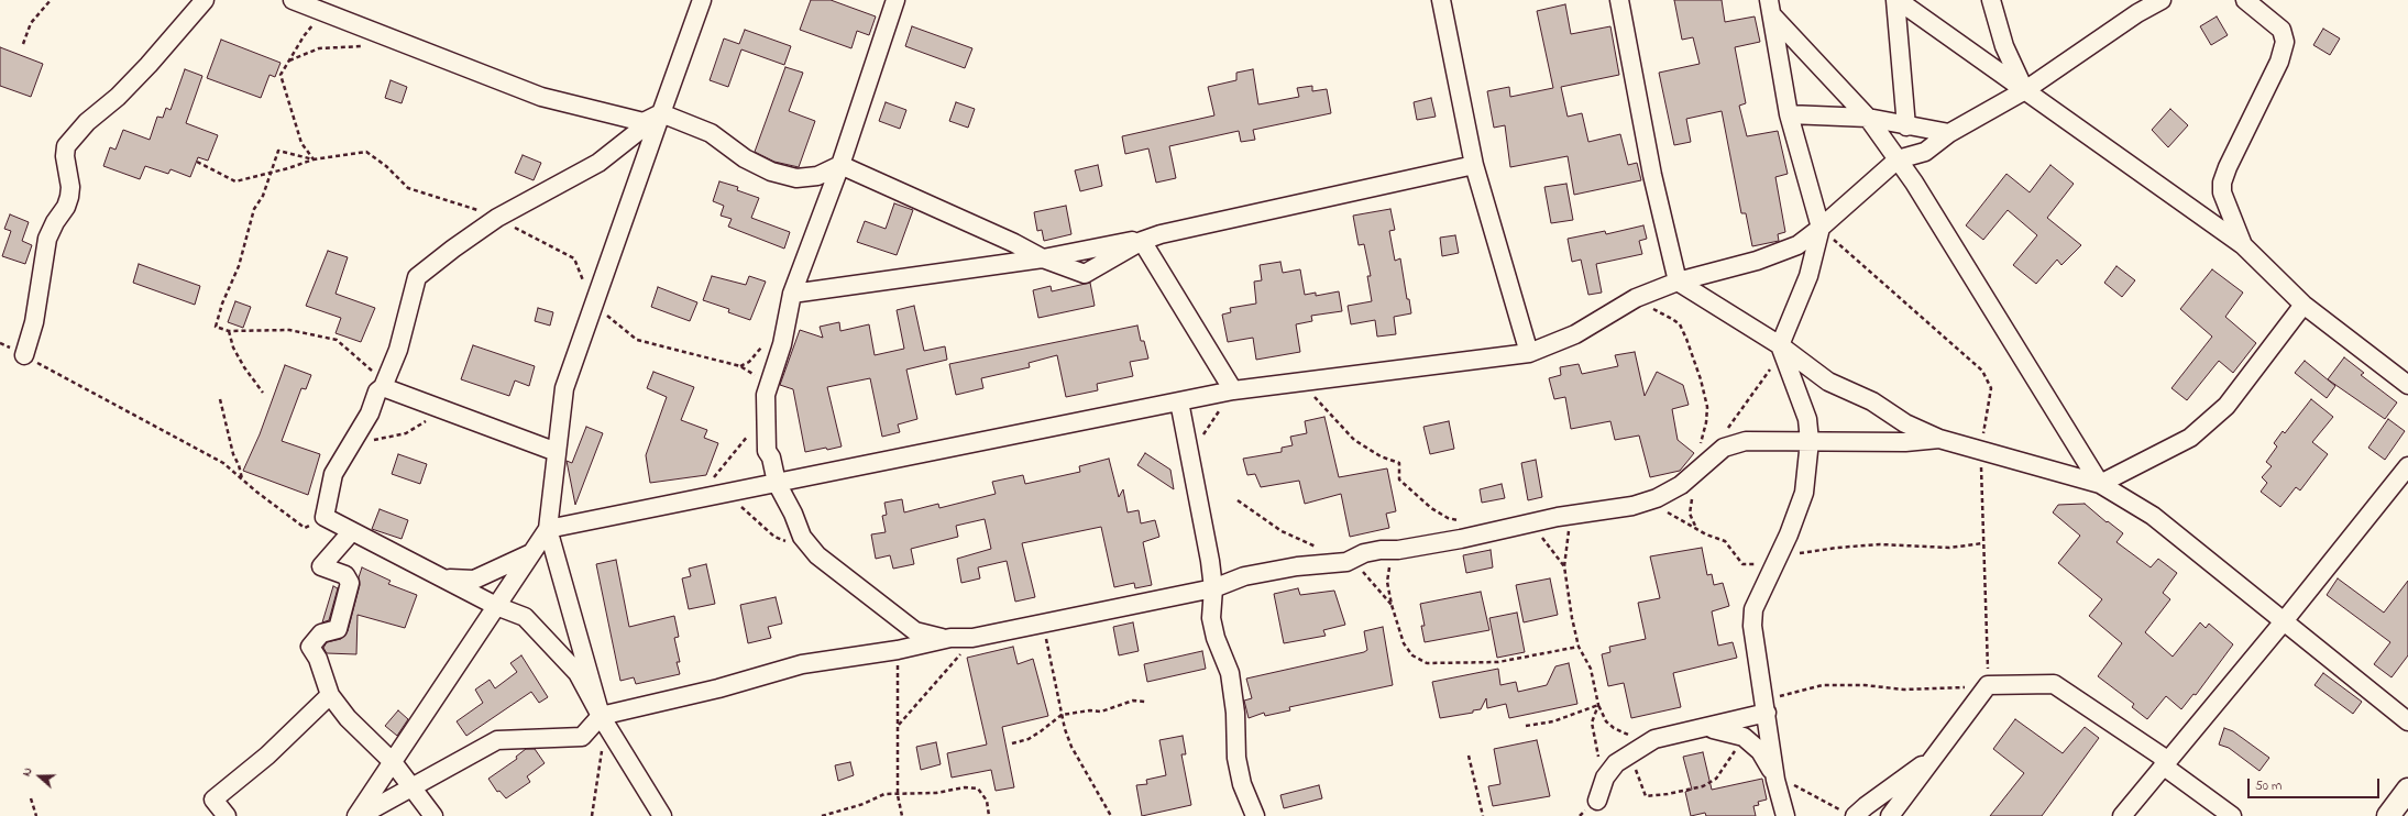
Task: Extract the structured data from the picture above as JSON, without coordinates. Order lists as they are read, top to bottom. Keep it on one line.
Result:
{"scale_bar":"50 m","north":"left"}
